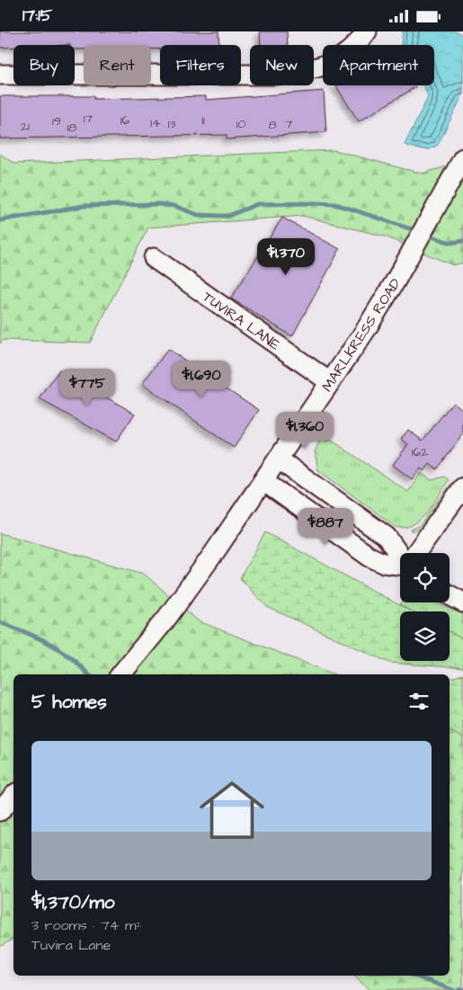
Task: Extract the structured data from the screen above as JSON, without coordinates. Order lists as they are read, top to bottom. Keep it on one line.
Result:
{"streets":{"street":["TUVIRA LANE","MARLKRESS ROAD"]},"crossings":[["TUVIRA LANE","MARLKRESS ROAD"]],"house_numbers":["17","16","11","19","14","13","10","7","8","21","18","162"],"page":{"status":"17:15","chip":["Buy","Rent","Filters","New","Apartment"],"price":["$1,370","$1,690","$775","$1,360","$887"],"heading":"5 homes","list":[{"name":"$1,370/mo","note":"3 rooms · 74 m² · Tuvira Lane"}]}}
